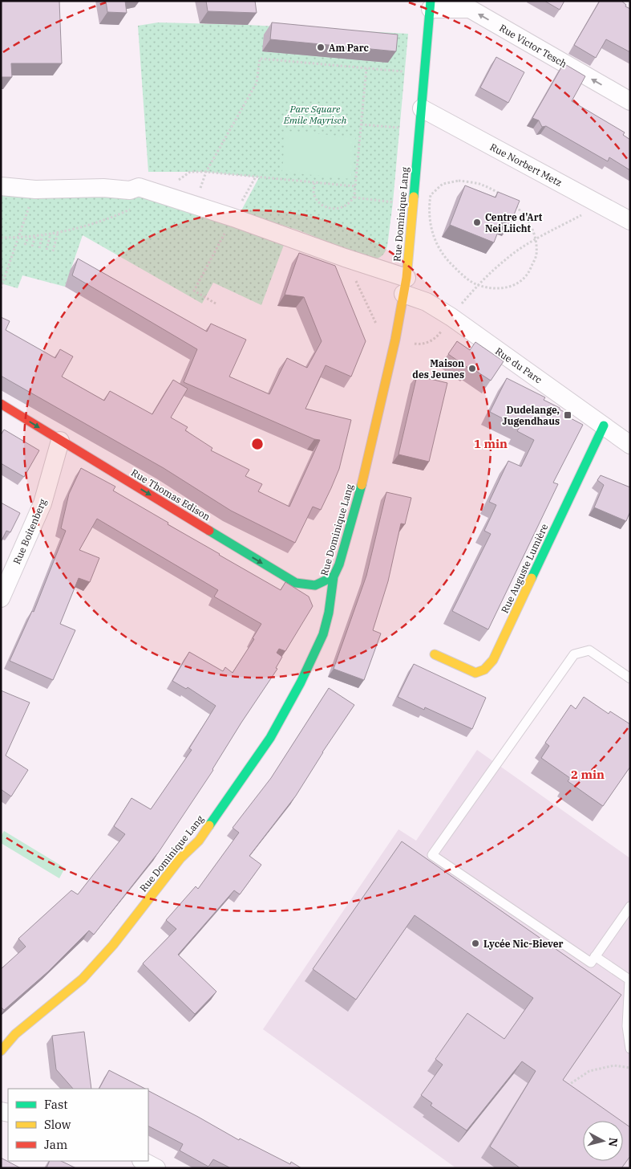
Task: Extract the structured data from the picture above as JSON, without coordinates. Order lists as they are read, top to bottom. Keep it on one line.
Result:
{"streets":{"main road":["Rue Dominique Lang","Rue Thomas Edison","Rue Auguste Lumière"],"street":["Rue Victor Tesch","Rue Norbert Metz","Rue du Parc","Rue Boitenberg"]},"crossings":[["Rue Victor Tesch","Rue Dominique Lang"],["Rue Norbert Metz","Rue Dominique Lang"],["Rue Dominique Lang","Rue du Parc"],["Rue Dominique Lang","Rue Thomas Edison"],["Rue du Parc","Rue Auguste Lumière"],["Rue Thomas Edison","Rue Boitenberg"]],"one_way":["Rue Victor Tesch","Rue Thomas Edison"],"parks":["Parc Square Émile Mayrisch"],"places":{"other":["Am Parc","Centre d'Art Nei Liicht","Maison des Jeunes","Lycée Nic-Biever"],"transit":["Dudelange, Jugendhaus"]},"legend":["Fast","Slow","Jam"],"north":"right","rings":["1 min","2 min"]}
